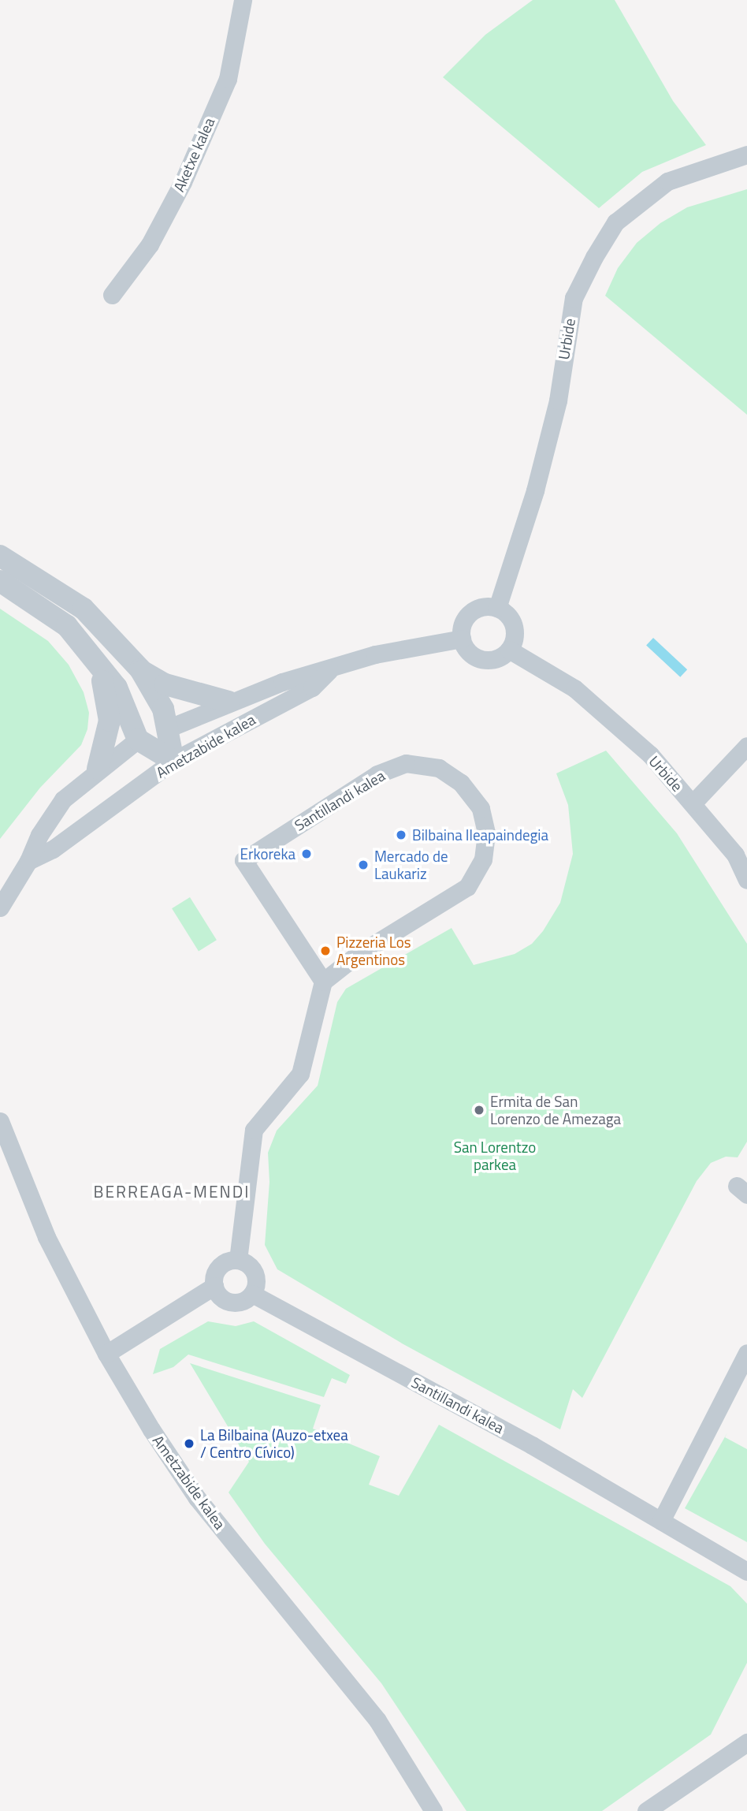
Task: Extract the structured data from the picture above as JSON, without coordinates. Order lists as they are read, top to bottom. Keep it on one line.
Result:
{"streets":{"street":["Aketxe kalea","Urbide","Ametzabide kalea","Santillandi kalea"]},"crossings":[["Urbide","Ametzabide kalea"]],"districts":["BERREAGA-MENDI"],"parks":["San Lorentzo parkea"],"places":["Bilbaina Ileapaindegia","Erkoreka","Mercado de Laukariz","Pizzeria Los Argentinos","Ermita de San Lorenzo de Amezaga","La Bilbaina (Auzo-etxea / Centro Cívico)"]}
